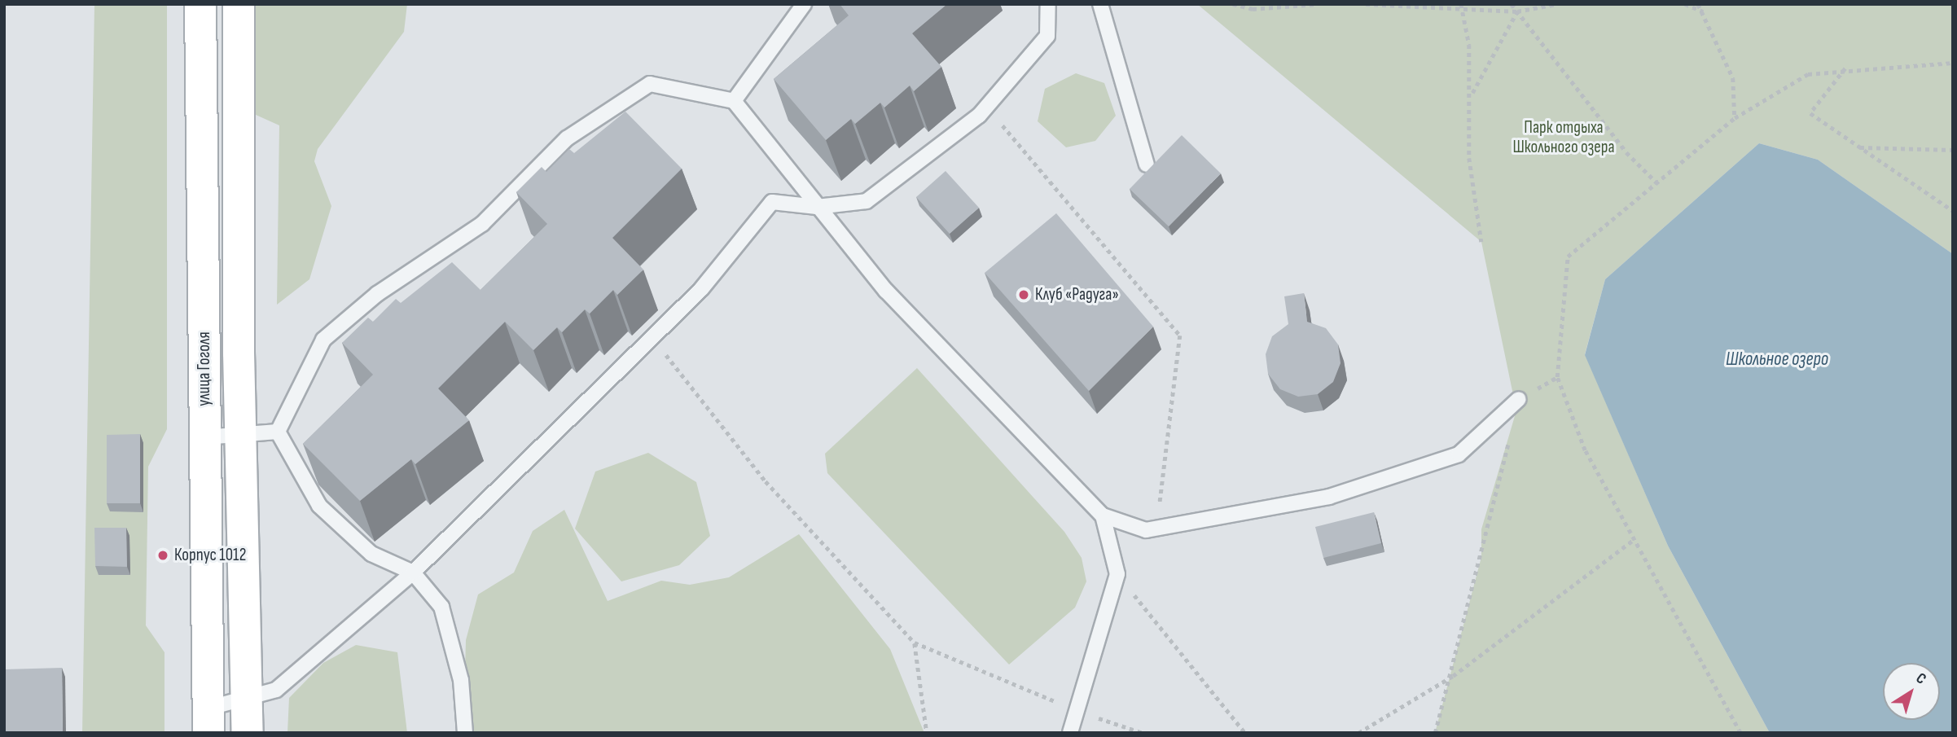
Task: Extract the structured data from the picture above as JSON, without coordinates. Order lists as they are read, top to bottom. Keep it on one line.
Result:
{"streets":{"street":["улица Гоголя"]},"water":["Школьное озеро"],"parks":["Парк отдыха Школьного озера"],"places":["Клуб «Радуга»","Корпус 1012"],"north":"top right"}
